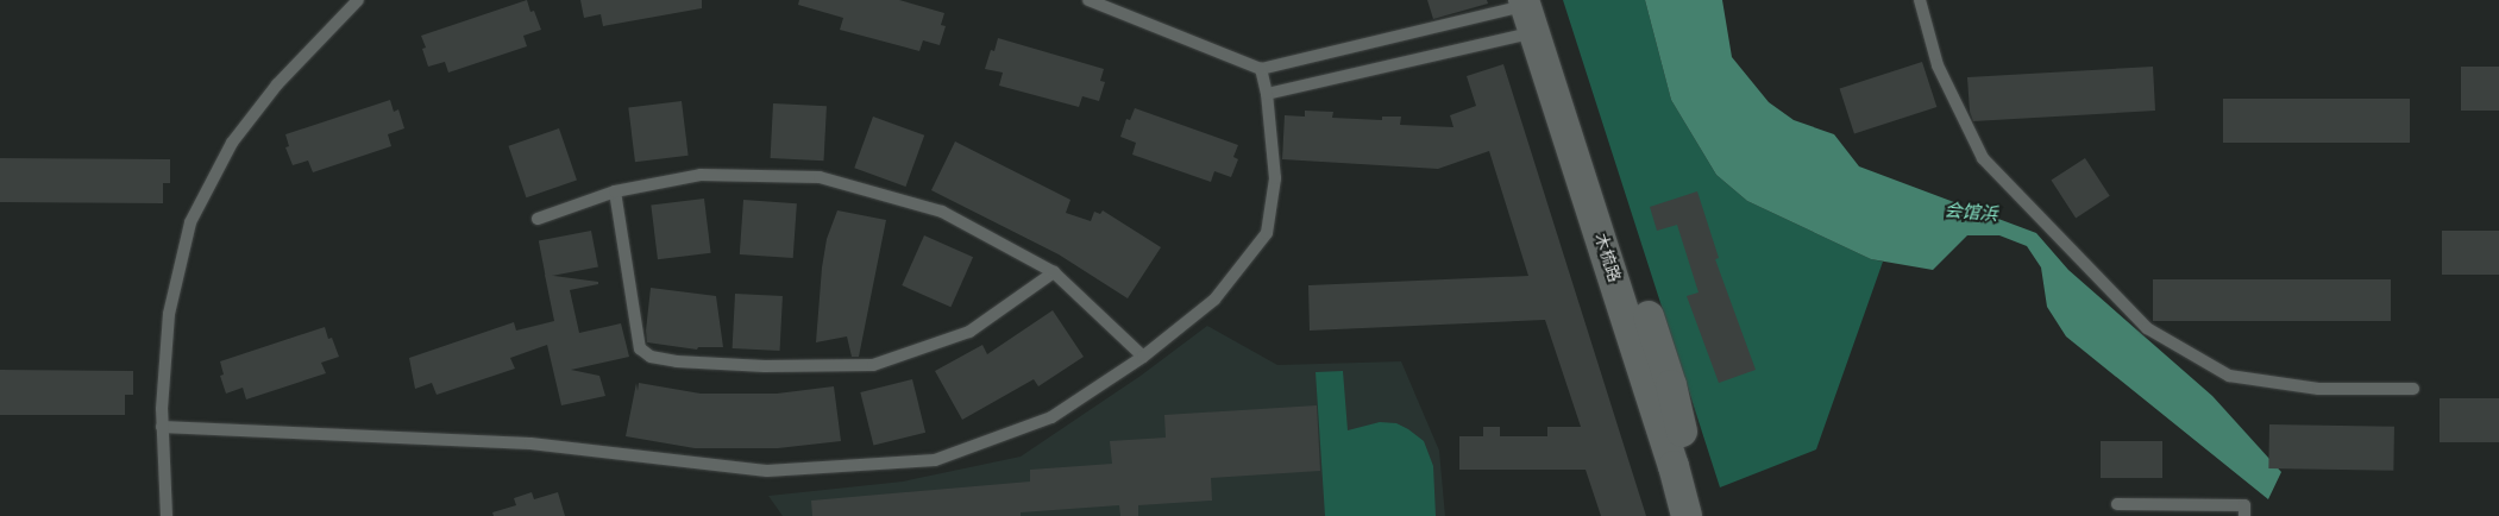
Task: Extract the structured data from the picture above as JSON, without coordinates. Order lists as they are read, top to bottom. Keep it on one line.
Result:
{"streets":{"street":["木梳路"]},"water":["会馆浜"]}
